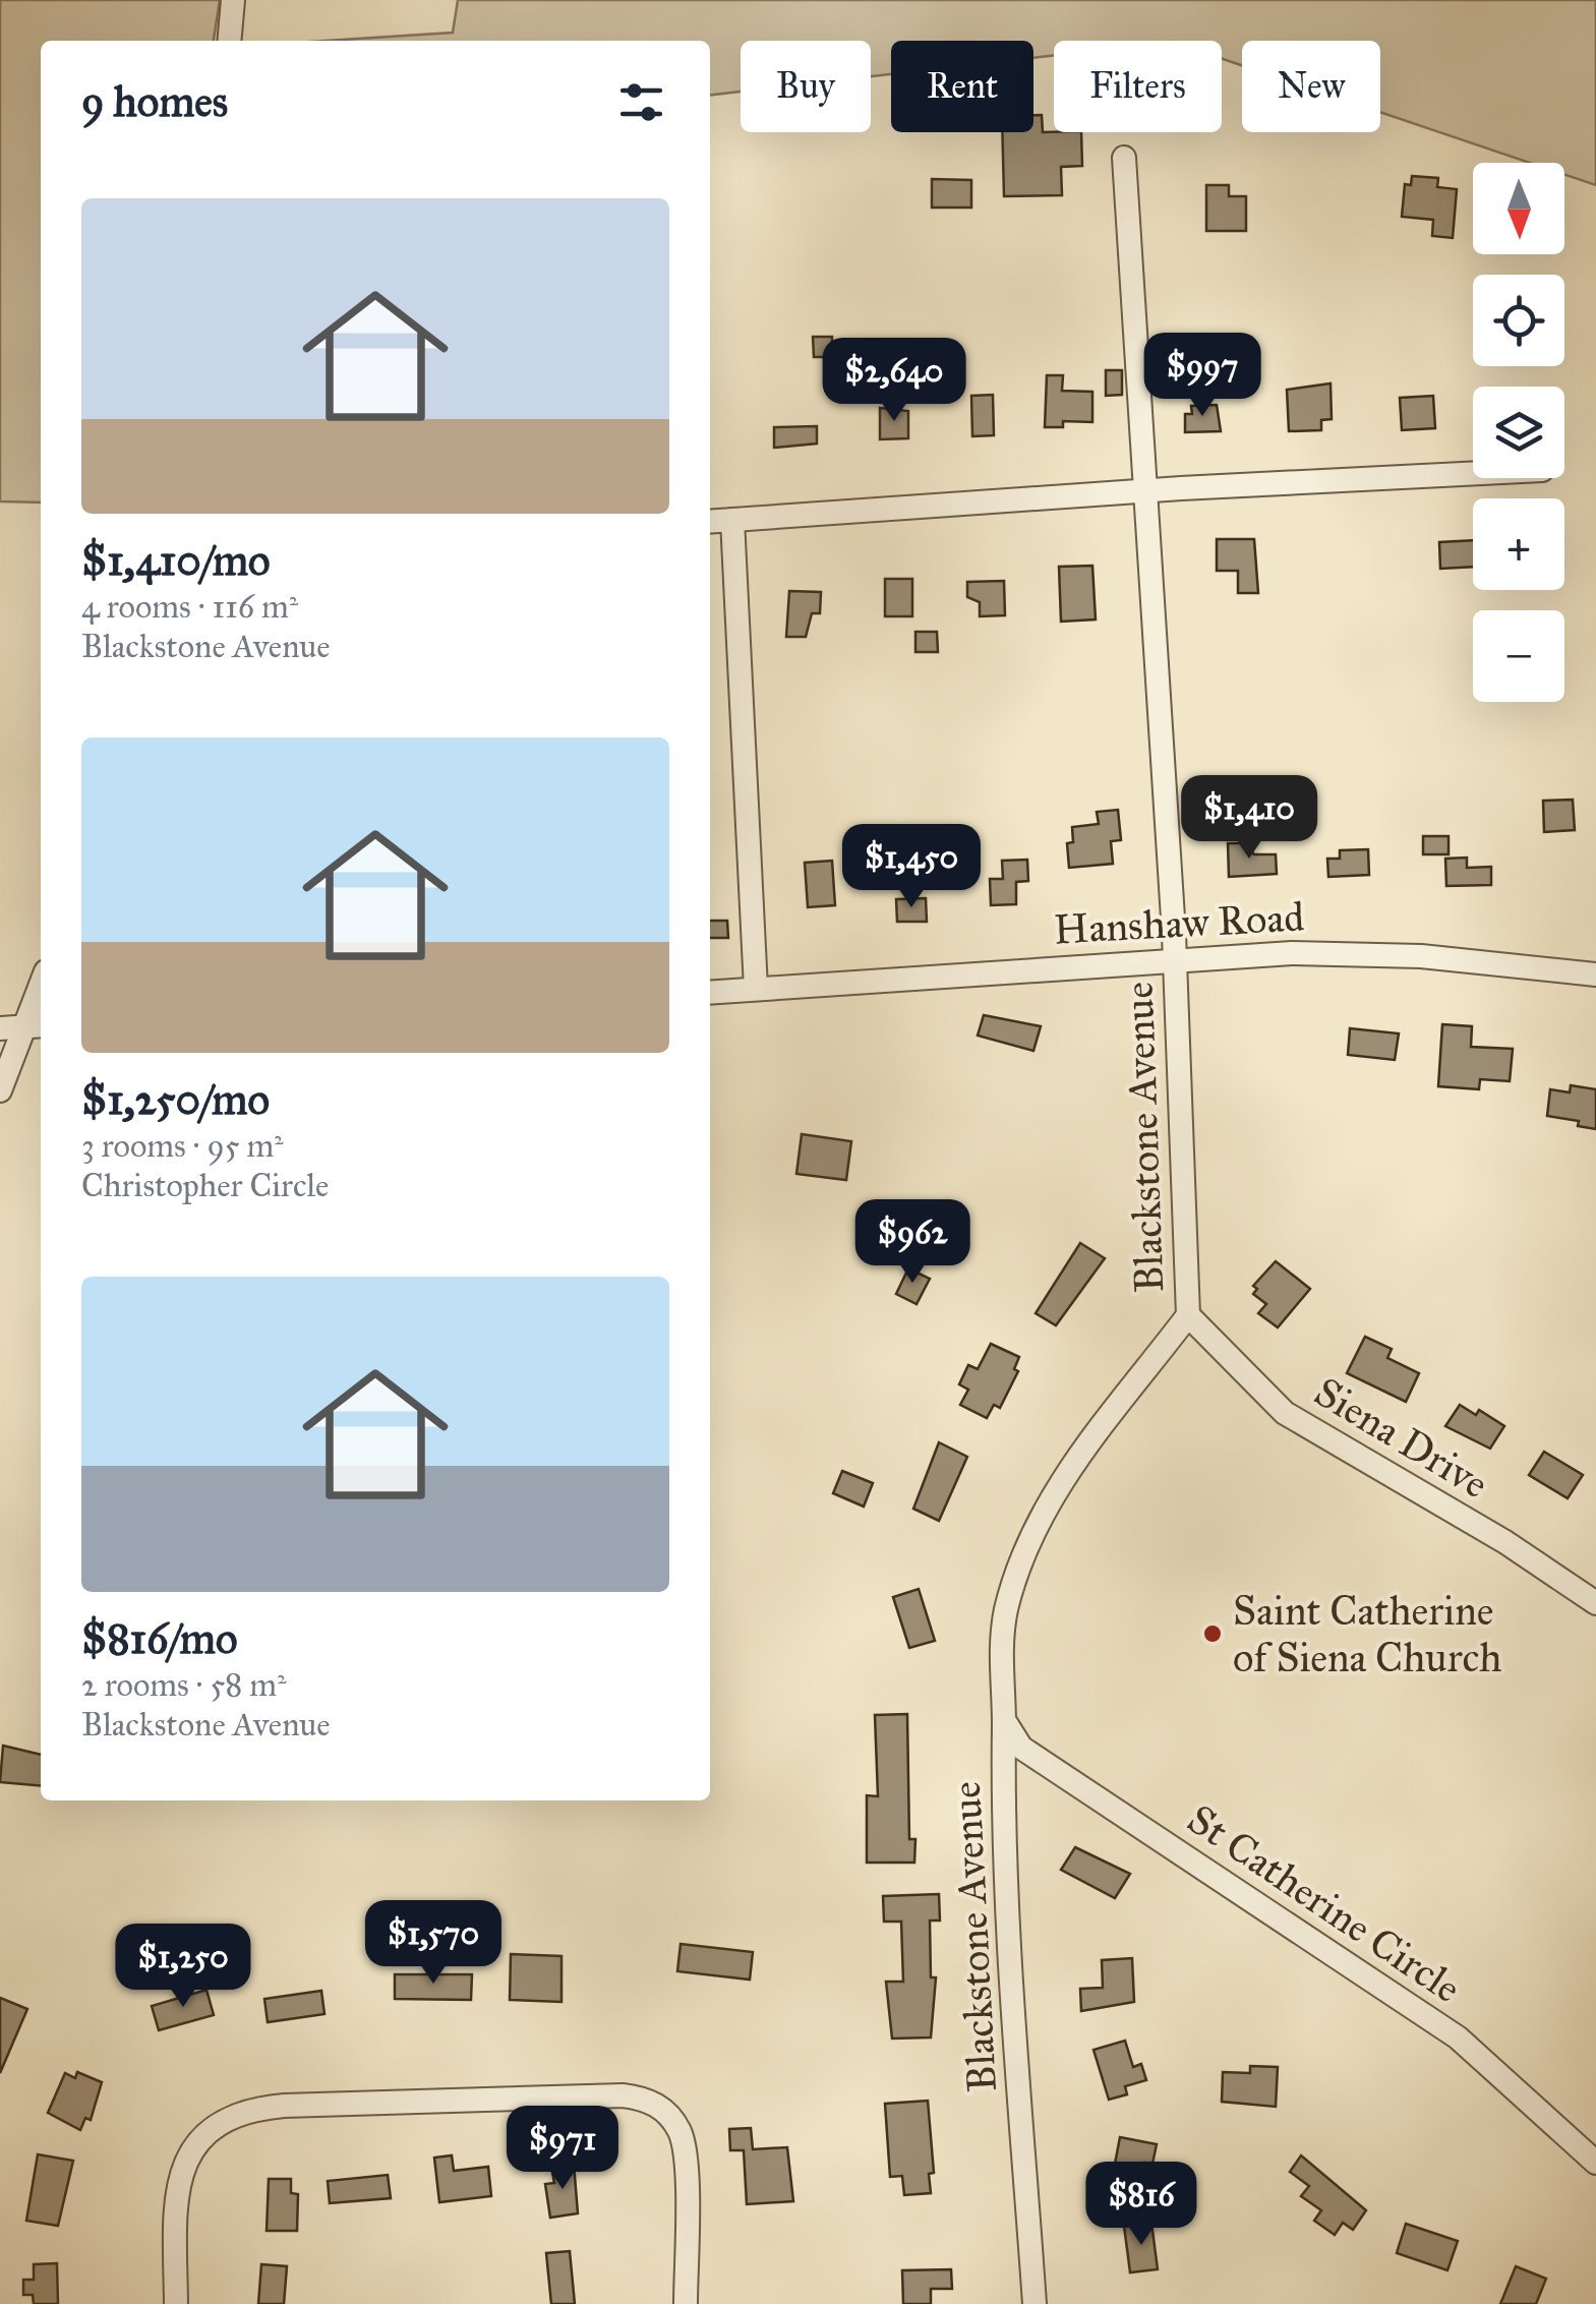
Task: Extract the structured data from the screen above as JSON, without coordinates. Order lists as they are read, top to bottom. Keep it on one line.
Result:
{"streets":{"street":["Hanshaw Road","Blackstone Avenue","Siena Drive","St Catherine Circle"]},"crossings":[["Hanshaw Road","Blackstone Avenue"],["Blackstone Avenue","Siena Drive"],["Blackstone Avenue","St Catherine Circle"]],"places":["Saint Catherine of Siena Church"],"north":"bottom","page":{"chip":["Buy","Rent","Filters","New"],"heading":"9 homes","map_buttons":["+","−"],"list":[{"name":"$1,410/mo","note":"4 rooms · 116 m² · Blackstone Avenue"},{"name":"$1,250/mo","note":"3 rooms · 95 m² · Christopher Circle"},{"name":"$816/mo","note":"2 rooms · 58 m² · Blackstone Avenue"}],"price":["$997","$2,640","$1,410","$1,450","$962","$1,570","$1,250","$971","$816"]}}
